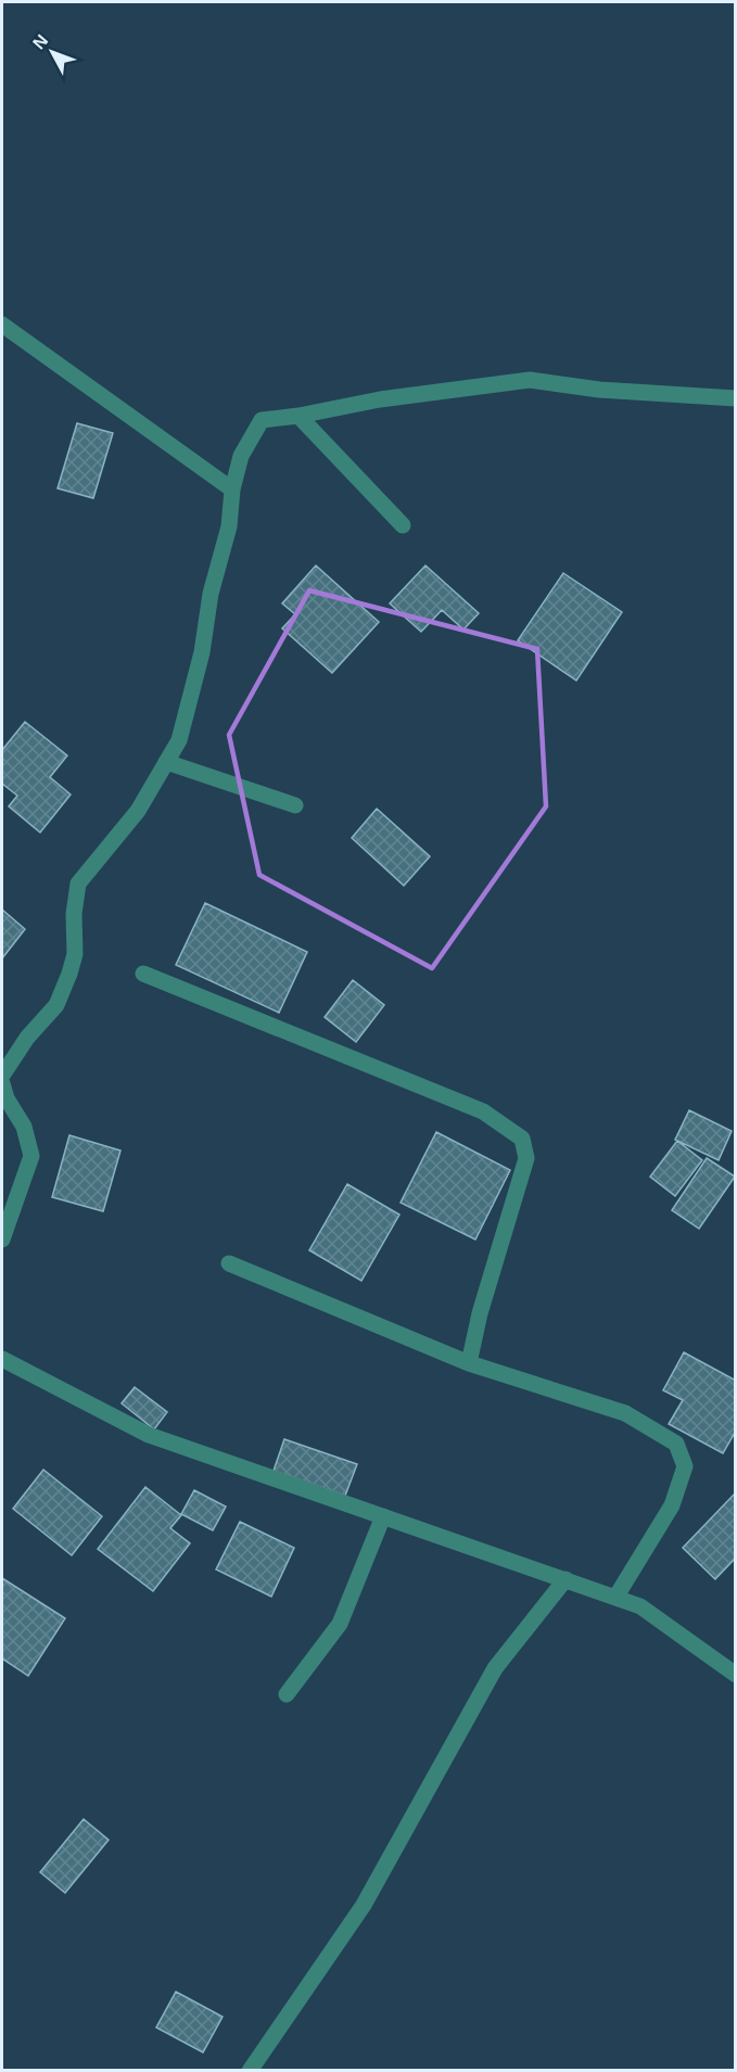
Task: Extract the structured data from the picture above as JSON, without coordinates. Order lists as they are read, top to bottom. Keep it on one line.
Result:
{"north":"top left"}
